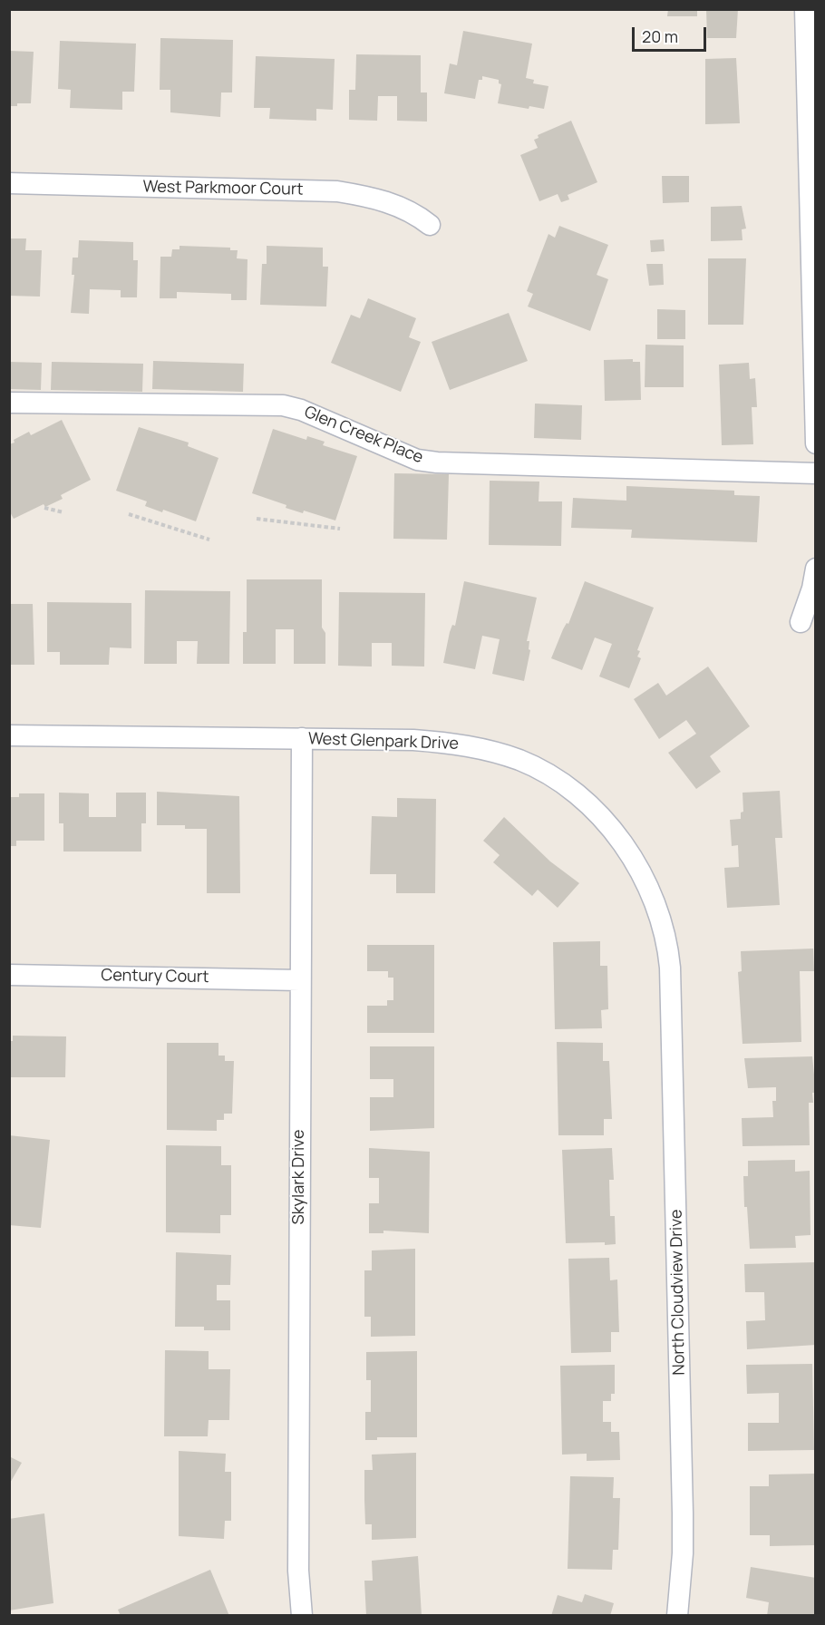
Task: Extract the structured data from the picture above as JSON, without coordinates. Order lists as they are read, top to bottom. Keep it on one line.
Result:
{"streets":{"street":["West Parkmoor Court","Glen Creek Place","West Glenpark Drive","Century Court","Skylark Drive","North Cloudview Drive"]},"crossings":[["West Glenpark Drive","Skylark Drive"],["West Glenpark Drive","North Cloudview Drive"],["Century Court","Skylark Drive"]],"scale_bar":"20 m"}
